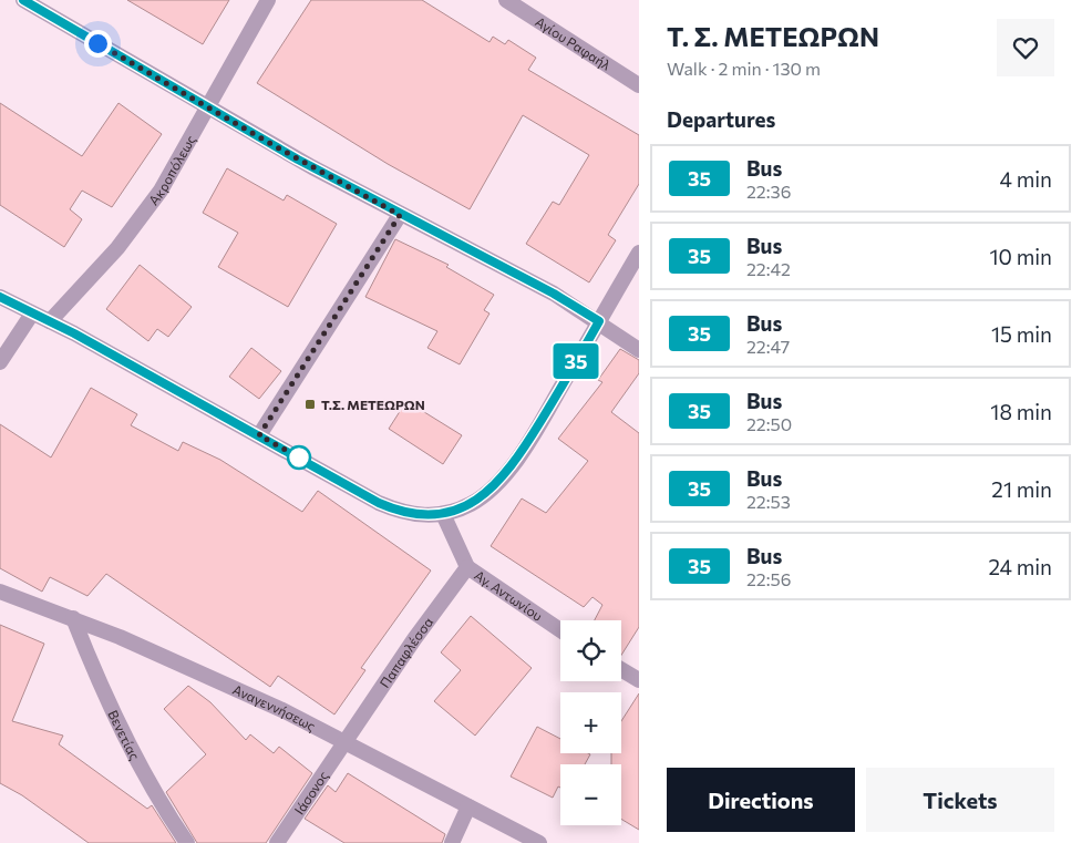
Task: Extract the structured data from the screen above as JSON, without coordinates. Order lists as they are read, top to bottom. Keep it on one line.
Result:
{"streets":{"street":["Αγίου Ραφαήλ","Ακροπόλεως","Αγ. Αντωνίου","Παπαφλέσσα","Αναγεννήσεως","Βενετίας","Ιάσονος"]},"crossings":[["Αγ. Αντωνίου","Παπαφλέσσα"],["Παπαφλέσσα","Αναγεννήσεως"],["Παπαφλέσσα","Ιάσονος"],["Αναγεννήσεως","Βενετίας"],["Αναγεννήσεως","Ιάσονος"]],"places":{"transit":["Τ.Σ. ΜΕΤΕΩΡΩΝ"]},"lines":["bus line 35"],"page":{"on_map":"35","heading":[["Τ. Σ. ΜΕΤΕΩΡΩΝ","Walk · 2 min · 130 m"],"Departures"],"list":[{"mark":"35","name":"Bus","note":"22:36","value":"4 min"},{"mark":"35","name":"Bus","note":"22:42","value":"10 min"},{"mark":"35","name":"Bus","note":"22:47","value":"15 min"},{"mark":"35","name":"Bus","note":"22:50","value":"18 min"},{"mark":"35","name":"Bus","note":"22:53","value":"21 min"},{"mark":"35","name":"Bus","note":"22:56","value":"24 min"}],"map_buttons":["+","−"],"buttons":["Directions","Tickets"]}}
